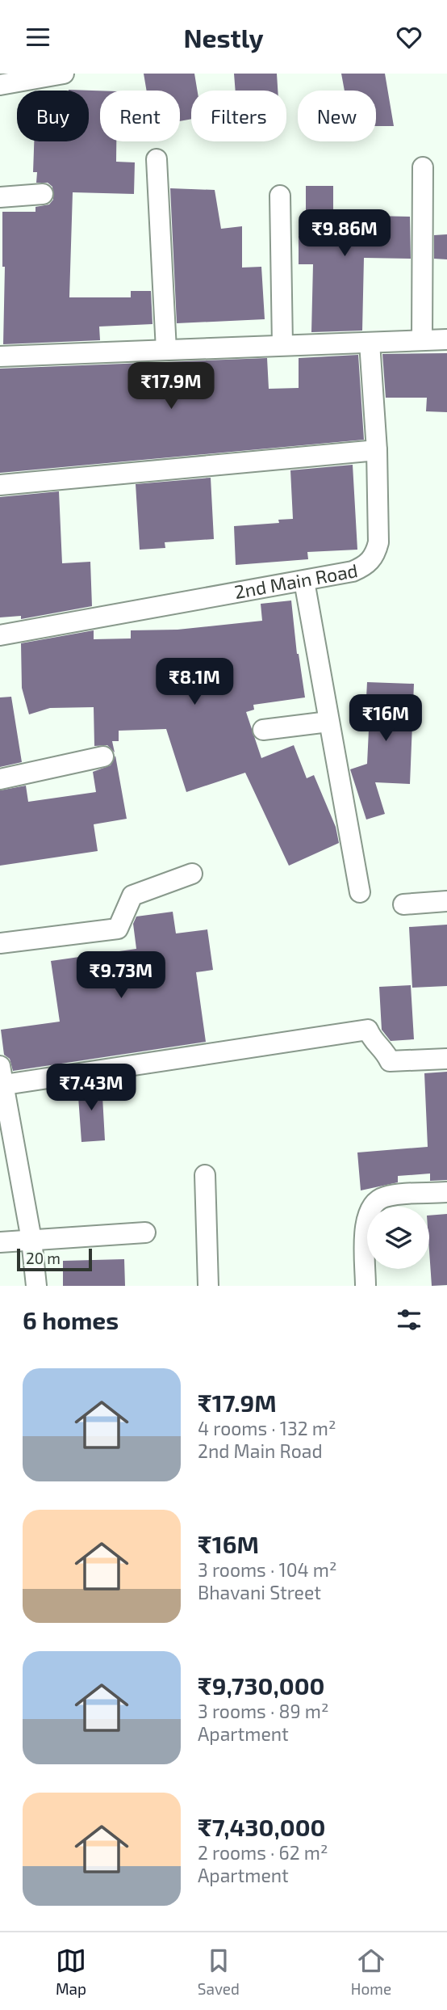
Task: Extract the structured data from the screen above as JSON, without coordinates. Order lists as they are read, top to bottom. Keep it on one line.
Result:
{"streets":{"street":["2nd Main Road"]},"scale_bar":"20 m","page":{"header":"Nestly","chip":["Buy","Rent","Filters","New"],"price":["₹9.86M","₹17.9M","₹8.1M","₹16M","₹9.73M","₹7.43M"],"scale":"20 m","heading":"6 homes","list":[{"name":"₹17.9M","note":"4 rooms · 132 m² · 2nd Main Road"},{"name":"₹16M","note":"3 rooms · 104 m² · Bhavani Street"},{"name":"₹9,730,000","note":"3 rooms · 89 m² · Apartment"},{"name":"₹7,430,000","note":"2 rooms · 62 m² · Apartment"}],"tabs":["Map","Saved","Home"]}}
